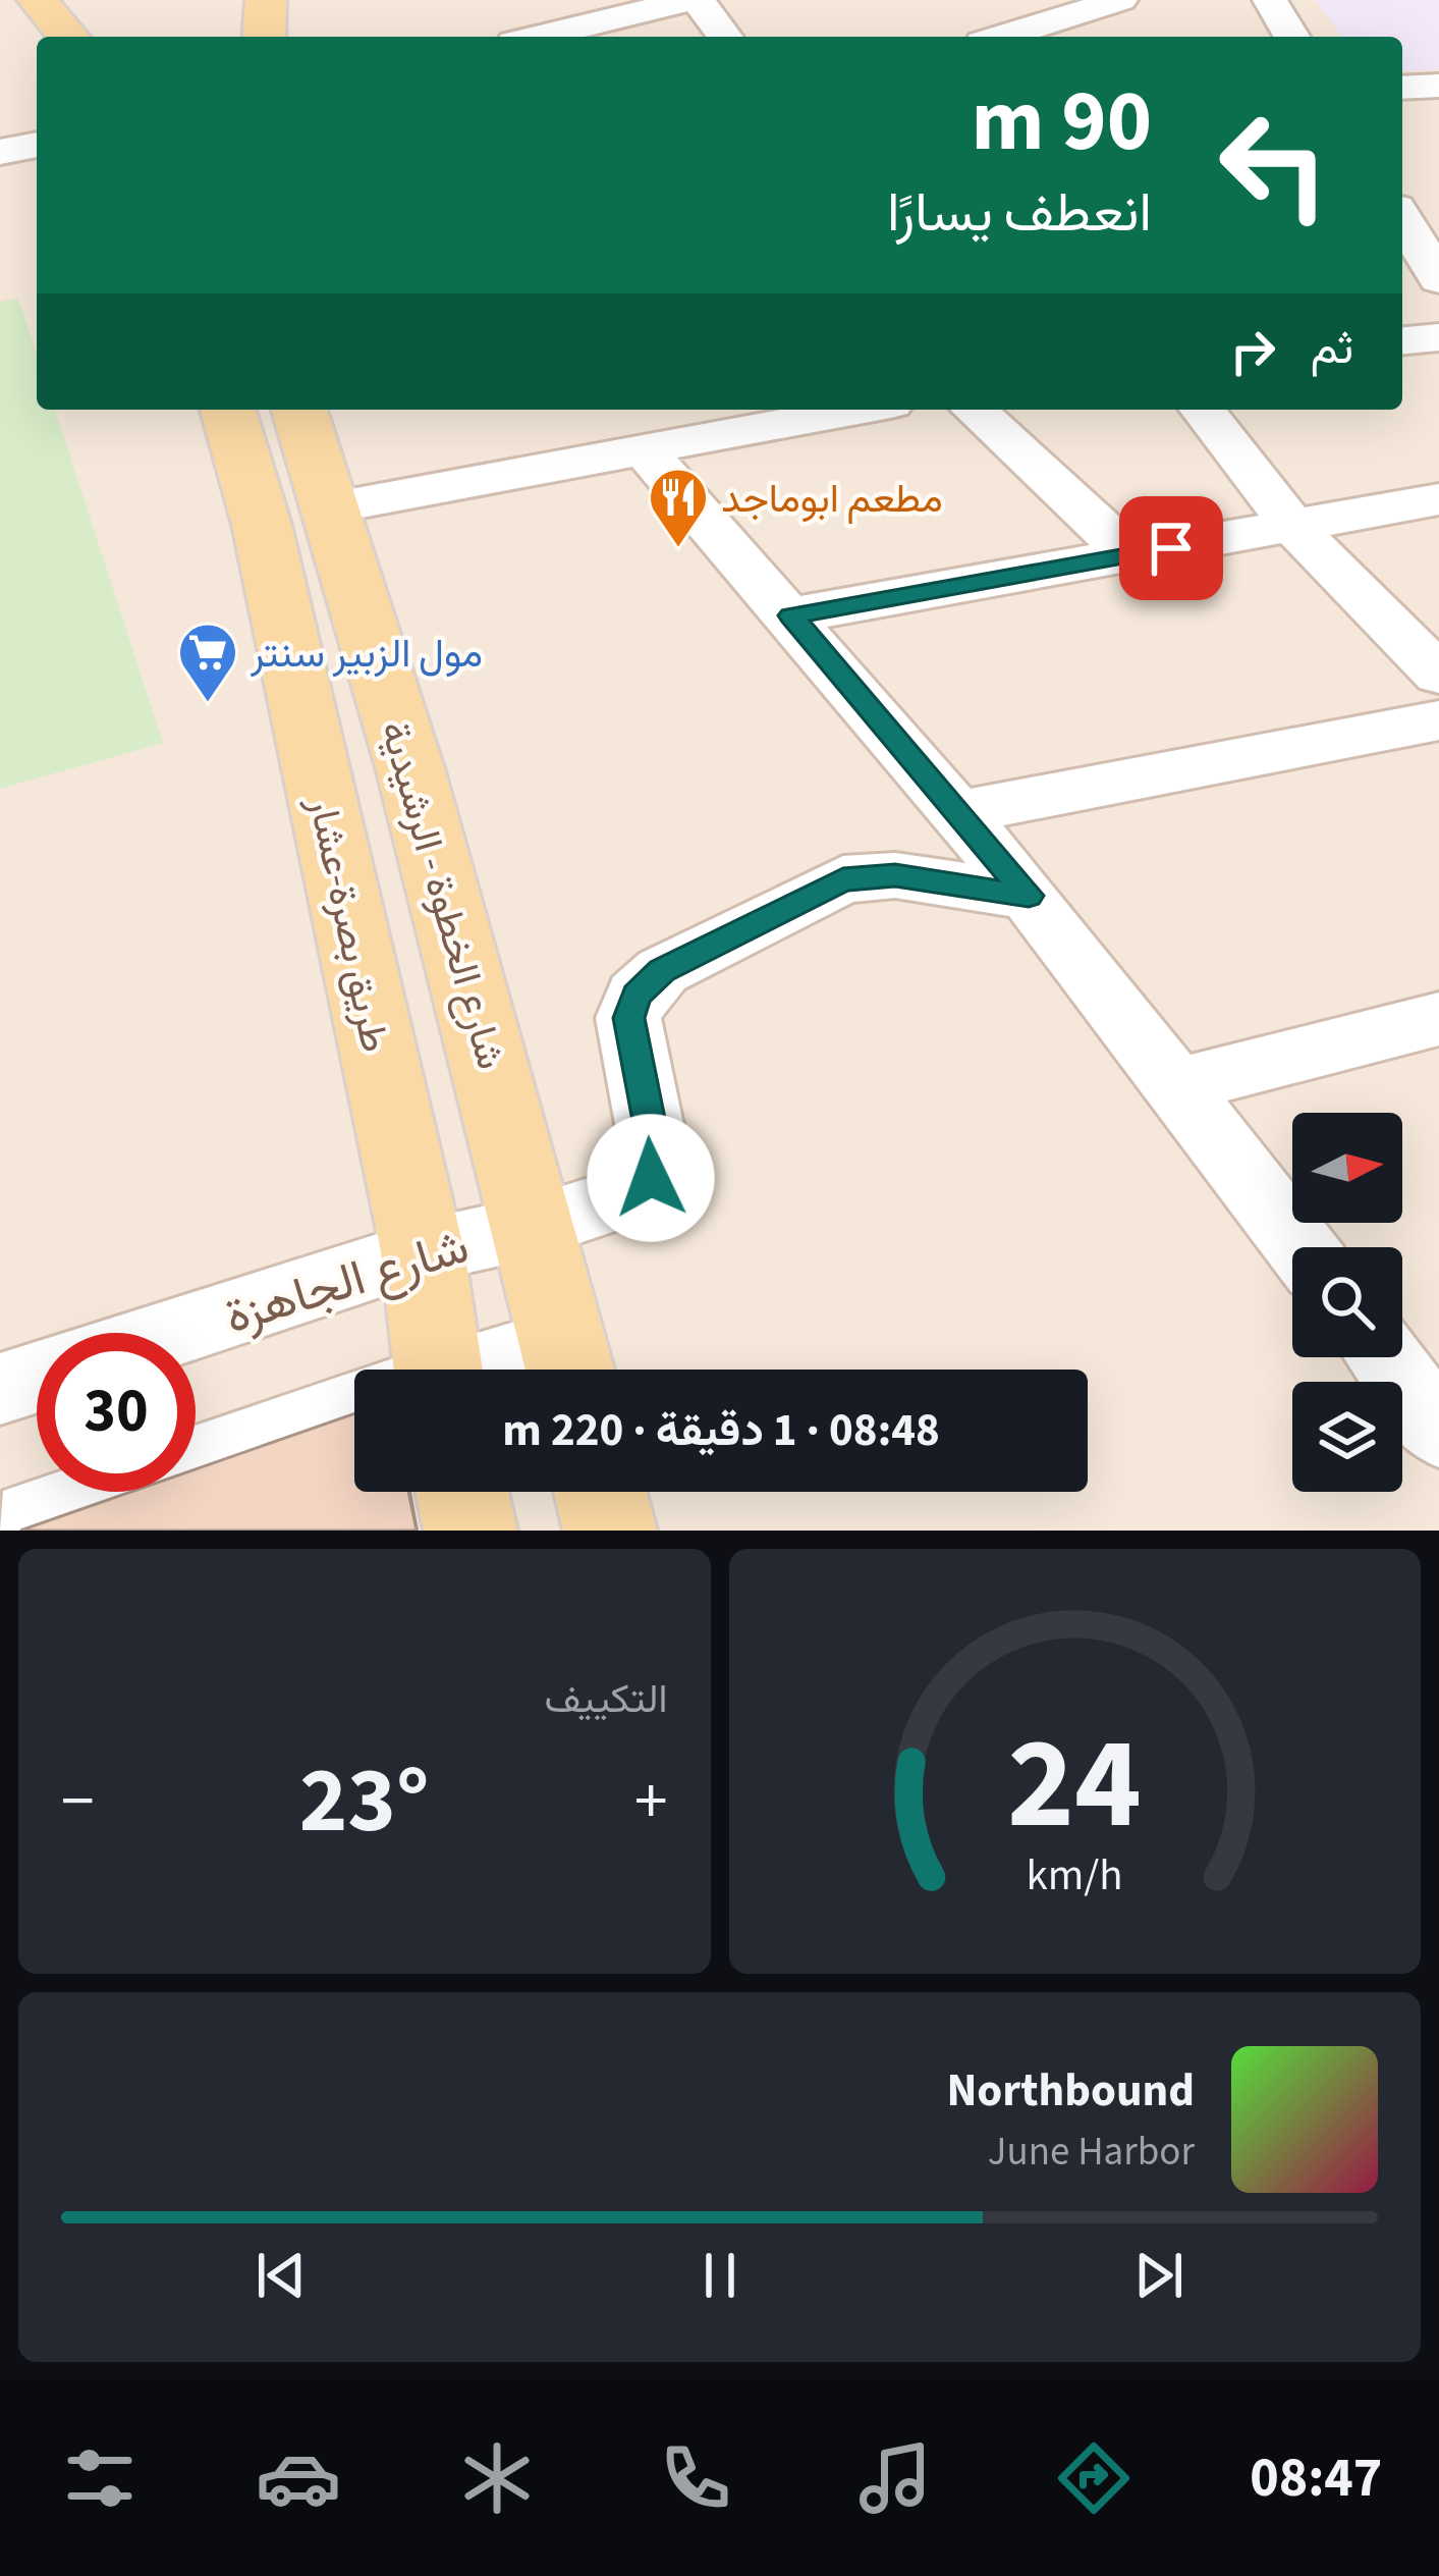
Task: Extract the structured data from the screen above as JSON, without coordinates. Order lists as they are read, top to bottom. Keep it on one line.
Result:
{"streets":{"main road":["شارع الخطوة - الرشيدية","طريق بصرة-عشار"],"street":["شارع الجاهزة"]},"crossings":[["شارع الخطوة - الرشيدية","طريق بصرة-عشار"],["شارع الخطوة - الرشيدية","شارع الجاهزة"],["طريق بصرة-عشار","شارع الجاهزة"]],"places":{"restaurant":["مطعم ابوماجد"],"supermarket":["مول الزبير سنتر"]},"north":"right","page":{"turn":["90 m","انعطف يسارًا"],"then":"ثم","limit":"30","trip":"08:48 · 1 دقيقة · 220 m","tile":"التكييف","heat":["−","23°","+"],"song":["Northbound","June Harbor"],"tabs":"08:47","gauge":["24","km/h"]}}
